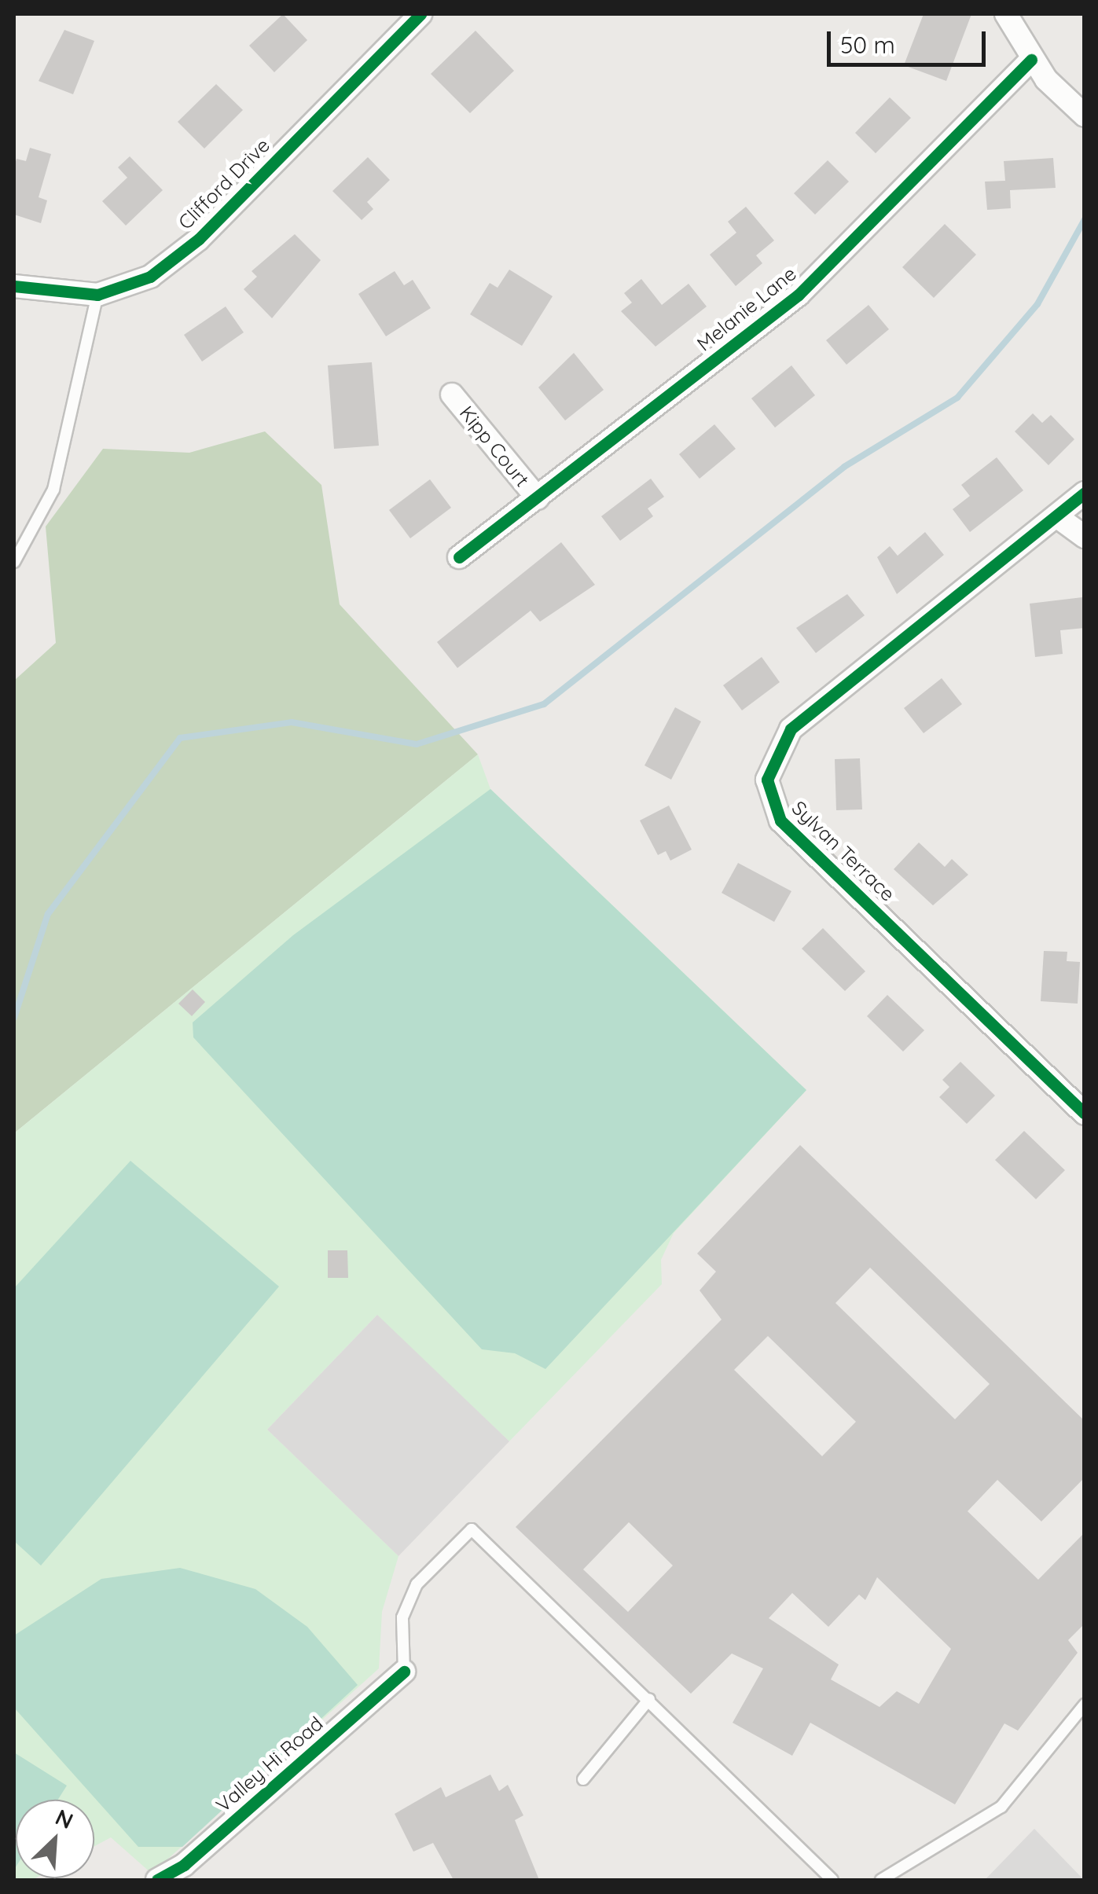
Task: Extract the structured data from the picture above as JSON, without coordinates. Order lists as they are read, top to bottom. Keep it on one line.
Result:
{"streets":{"street":["Clifford Drive","Melanie Lane","Kipp Court","Sylvan Terrace","Valley Hi Road"]},"crossings":[["Melanie Lane","Kipp Court"]],"scale_bar":"50 m","north":"top right"}
